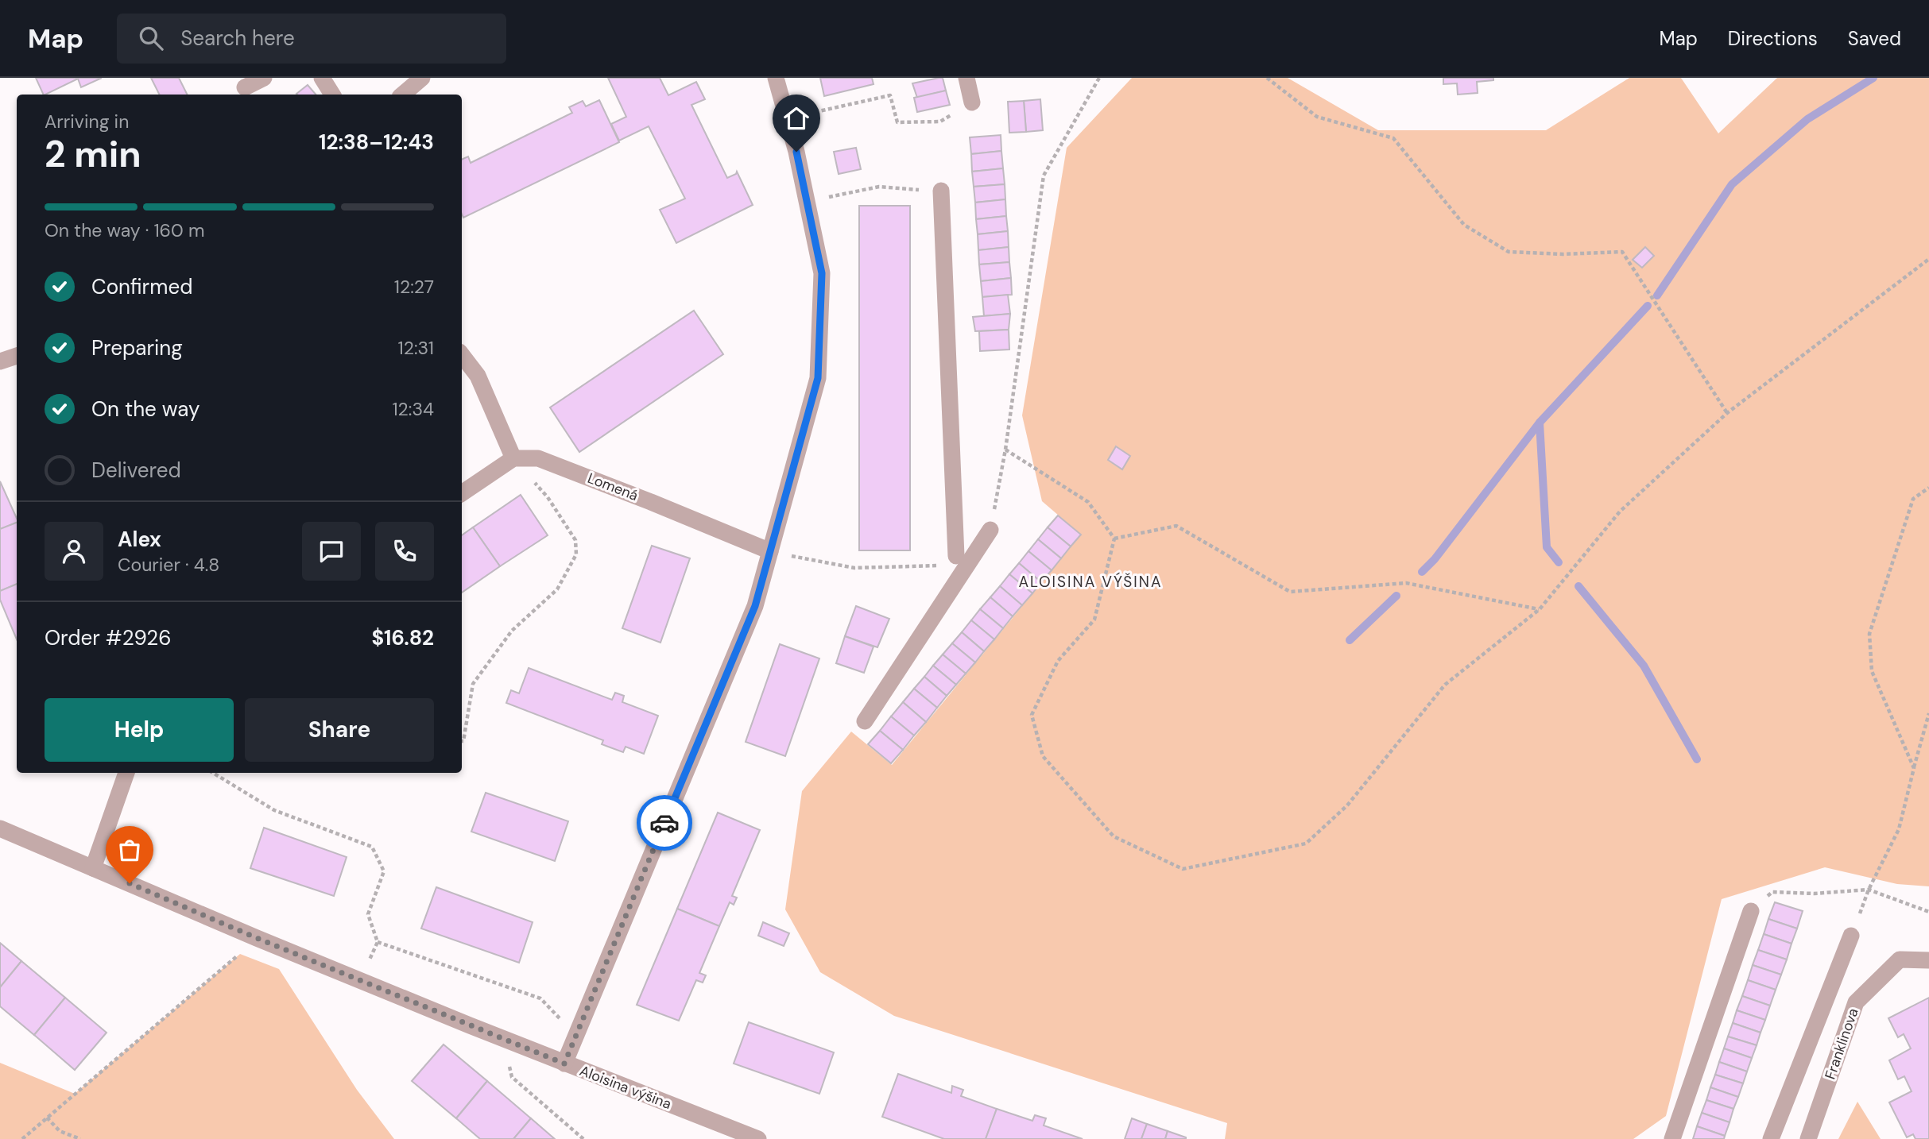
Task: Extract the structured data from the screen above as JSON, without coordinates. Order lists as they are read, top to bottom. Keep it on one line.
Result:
{"streets":{"street":["Lomená","Franklinova","Aloisina výšina"]},"districts":["ALOISINA VÝŠINA"],"page":{"header":"Map","search":"Search here","nav":["Map","Directions","Saved"],"heading":["2 min","Arriving in","12:38–12:43"],"panel":["Alex","Courier · 4.8","Order #2926","$16.82"],"bar":"On the way · 160 m","list":[["Confirmed","12:27"],["Preparing","12:31"],["On the way","12:34"],"Delivered"],"buttons":["Help","Share"]}}
